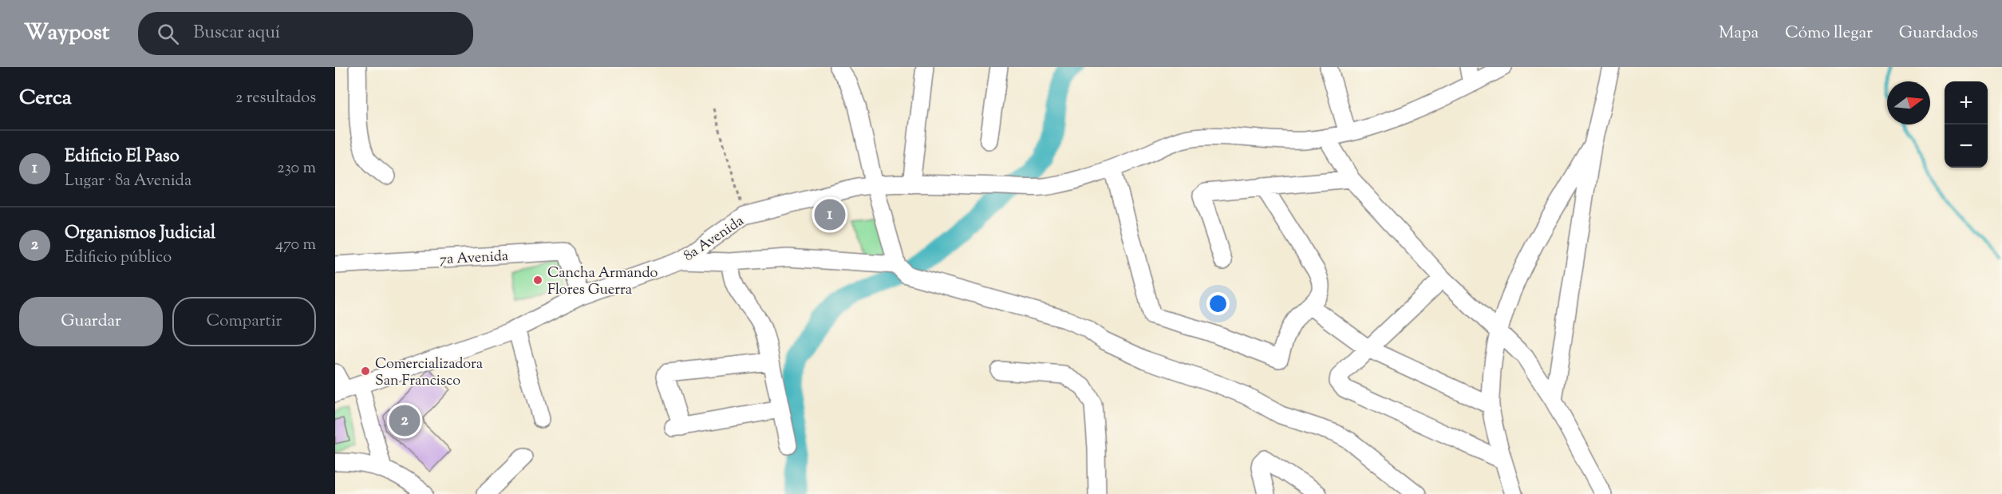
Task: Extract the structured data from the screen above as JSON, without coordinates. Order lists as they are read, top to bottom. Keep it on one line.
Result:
{"streets":{"street":["8a Avenida","7a Avenida"]},"crossings":[["8a Avenida","7a Avenida"]],"places":["Cancha Armando Flores Guerra","Comercializadora San Francisco"],"north":"right","page":{"header":"Waypost","search":"Buscar aquí","nav":["Mapa","Cómo llegar","Guardados"],"heading":["Cerca","2 resultados"],"map_buttons":["+","−"],"list":[{"mark":"1","name":"Edificio El Paso","note":"Lugar · 8a Avenida","value":"230 m"},{"mark":"2","name":"Organismos Judicial","note":"Edificio público","value":"470 m"}],"pins":["1","2"],"buttons":["Guardar","Compartir"]}}
